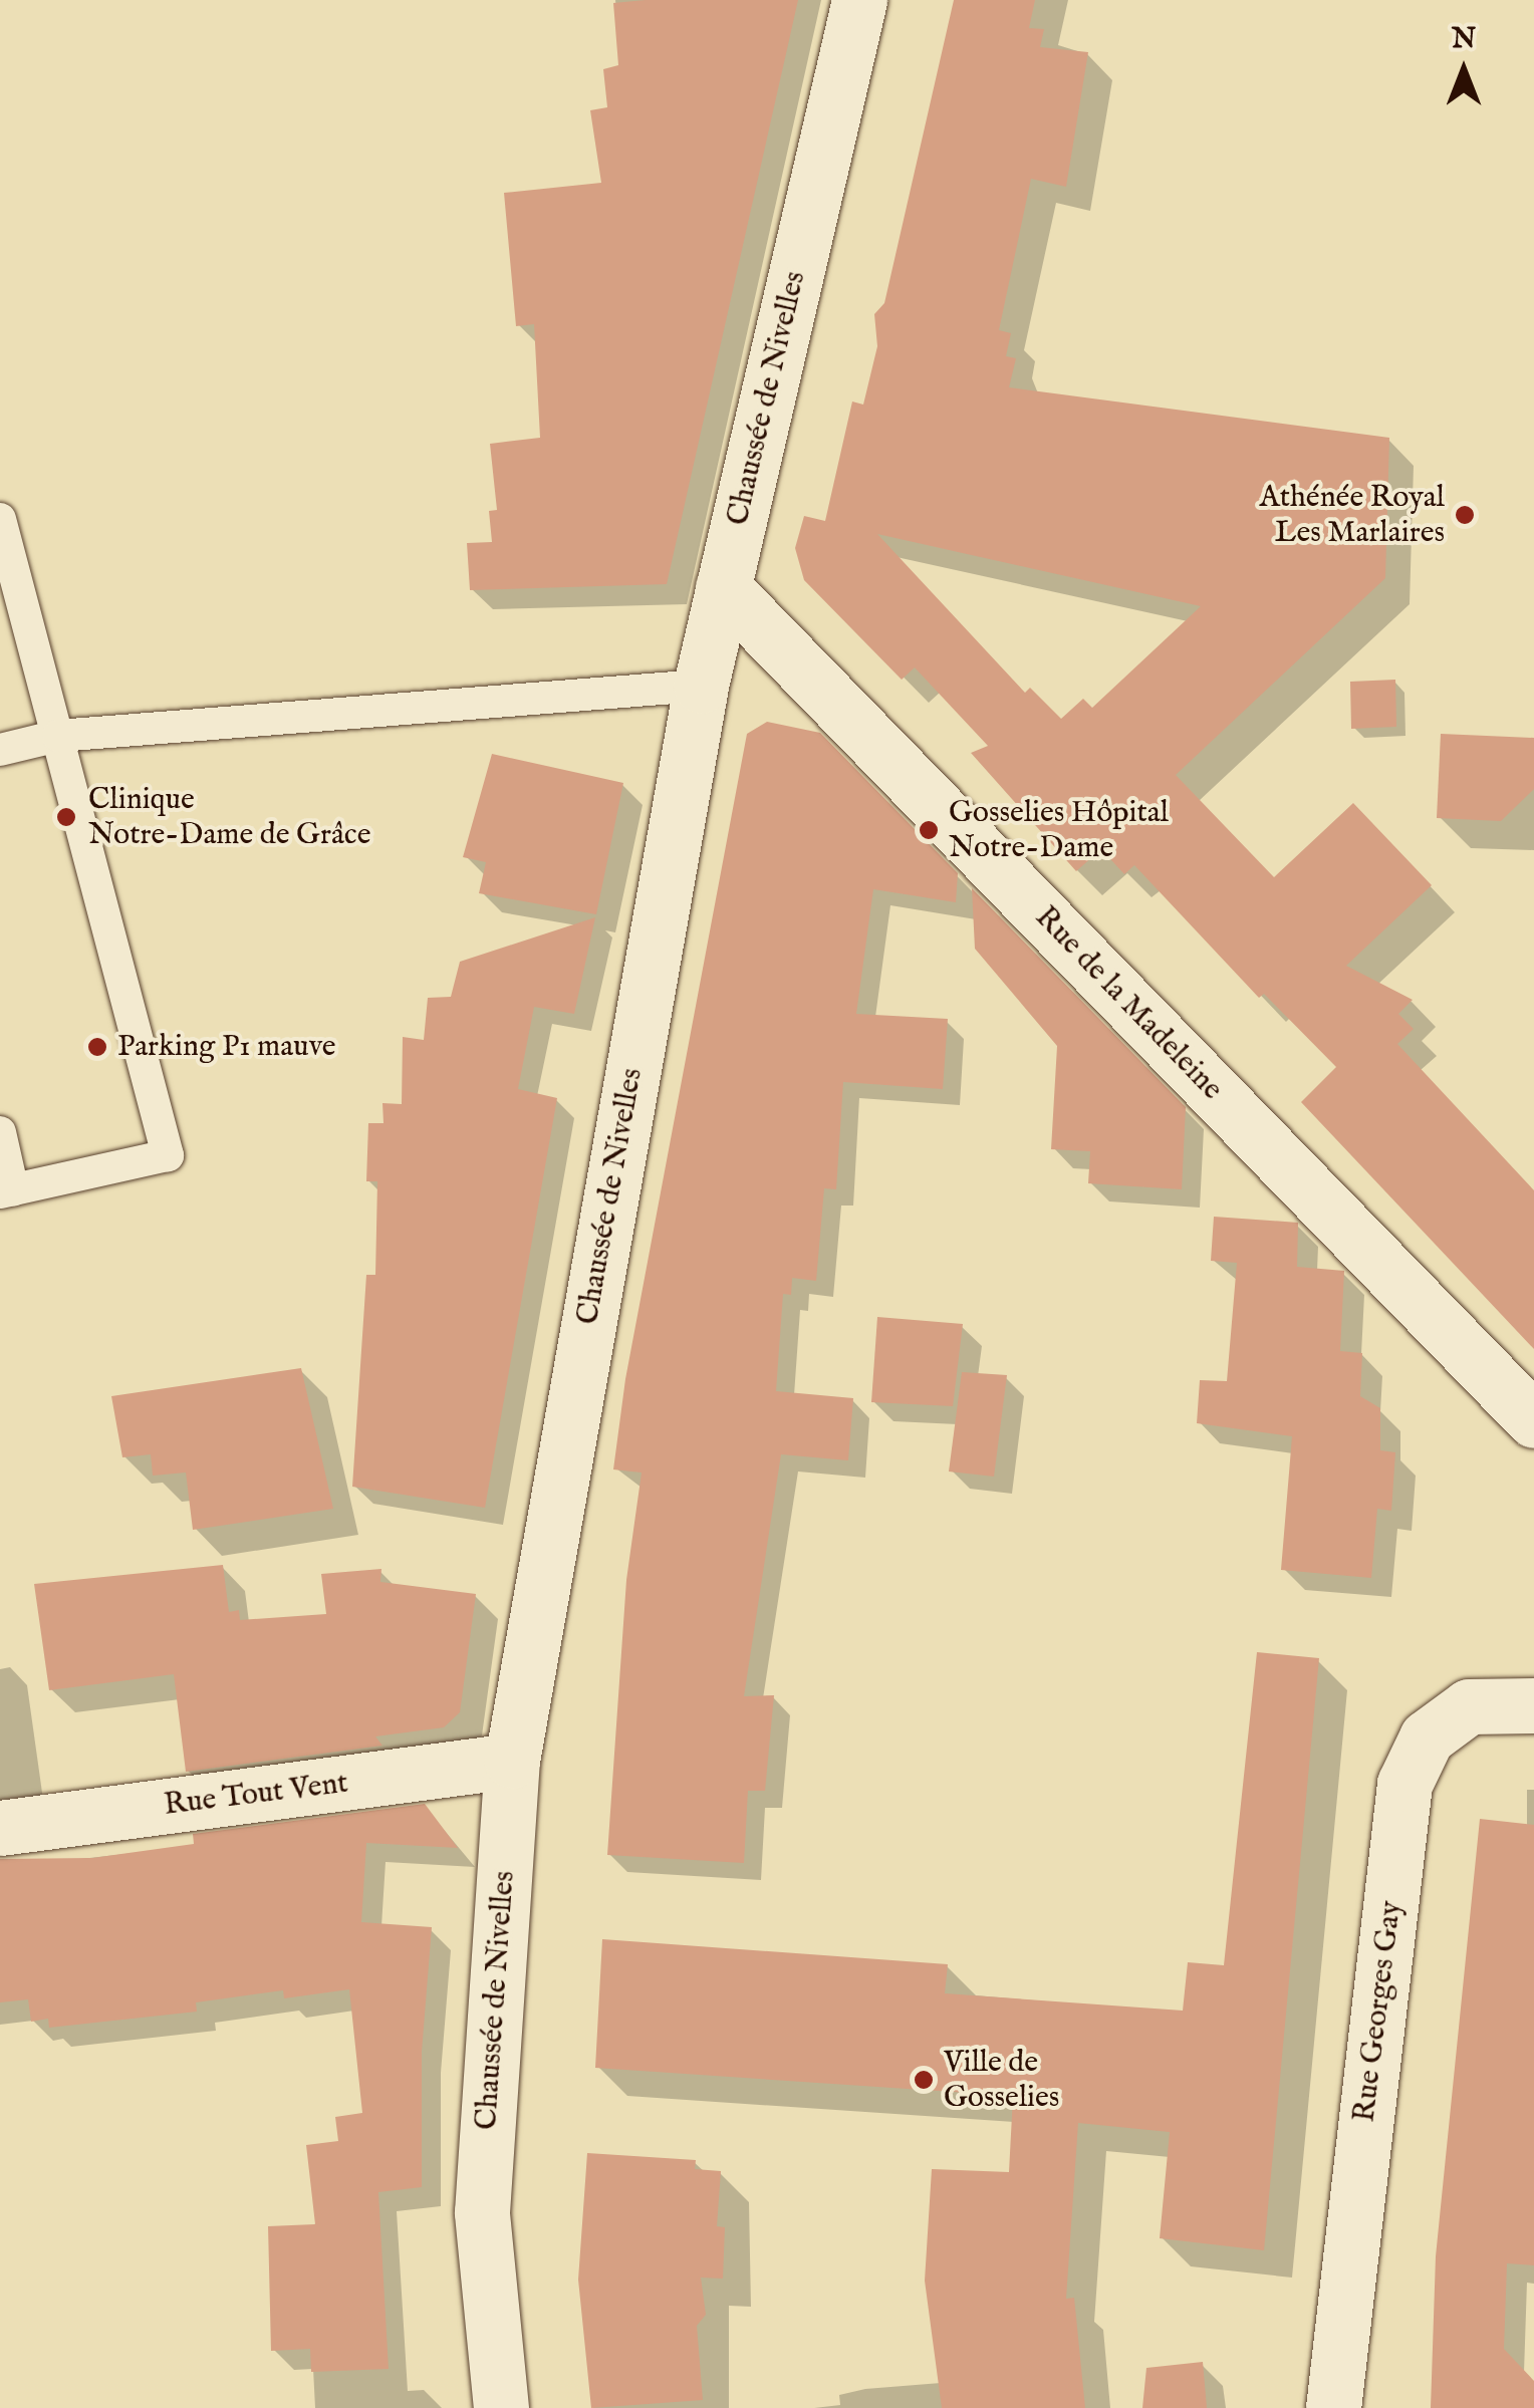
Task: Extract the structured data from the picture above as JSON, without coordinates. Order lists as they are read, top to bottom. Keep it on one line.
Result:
{"streets":{"main road":["Chaussée de Nivelles","Rue de la Madeleine","Rue Tout Vent","Rue Georges Gay"]},"crossings":[["Chaussée de Nivelles","Rue de la Madeleine"],["Chaussée de Nivelles","Rue Tout Vent"]],"places":["Athénée Royal Les Marlaires","Clinique Notre-Dame de Grâce","Gosselies Hôpital Notre-Dame","Parking P1 mauve","Ville de Gosselies"],"north":"top"}
